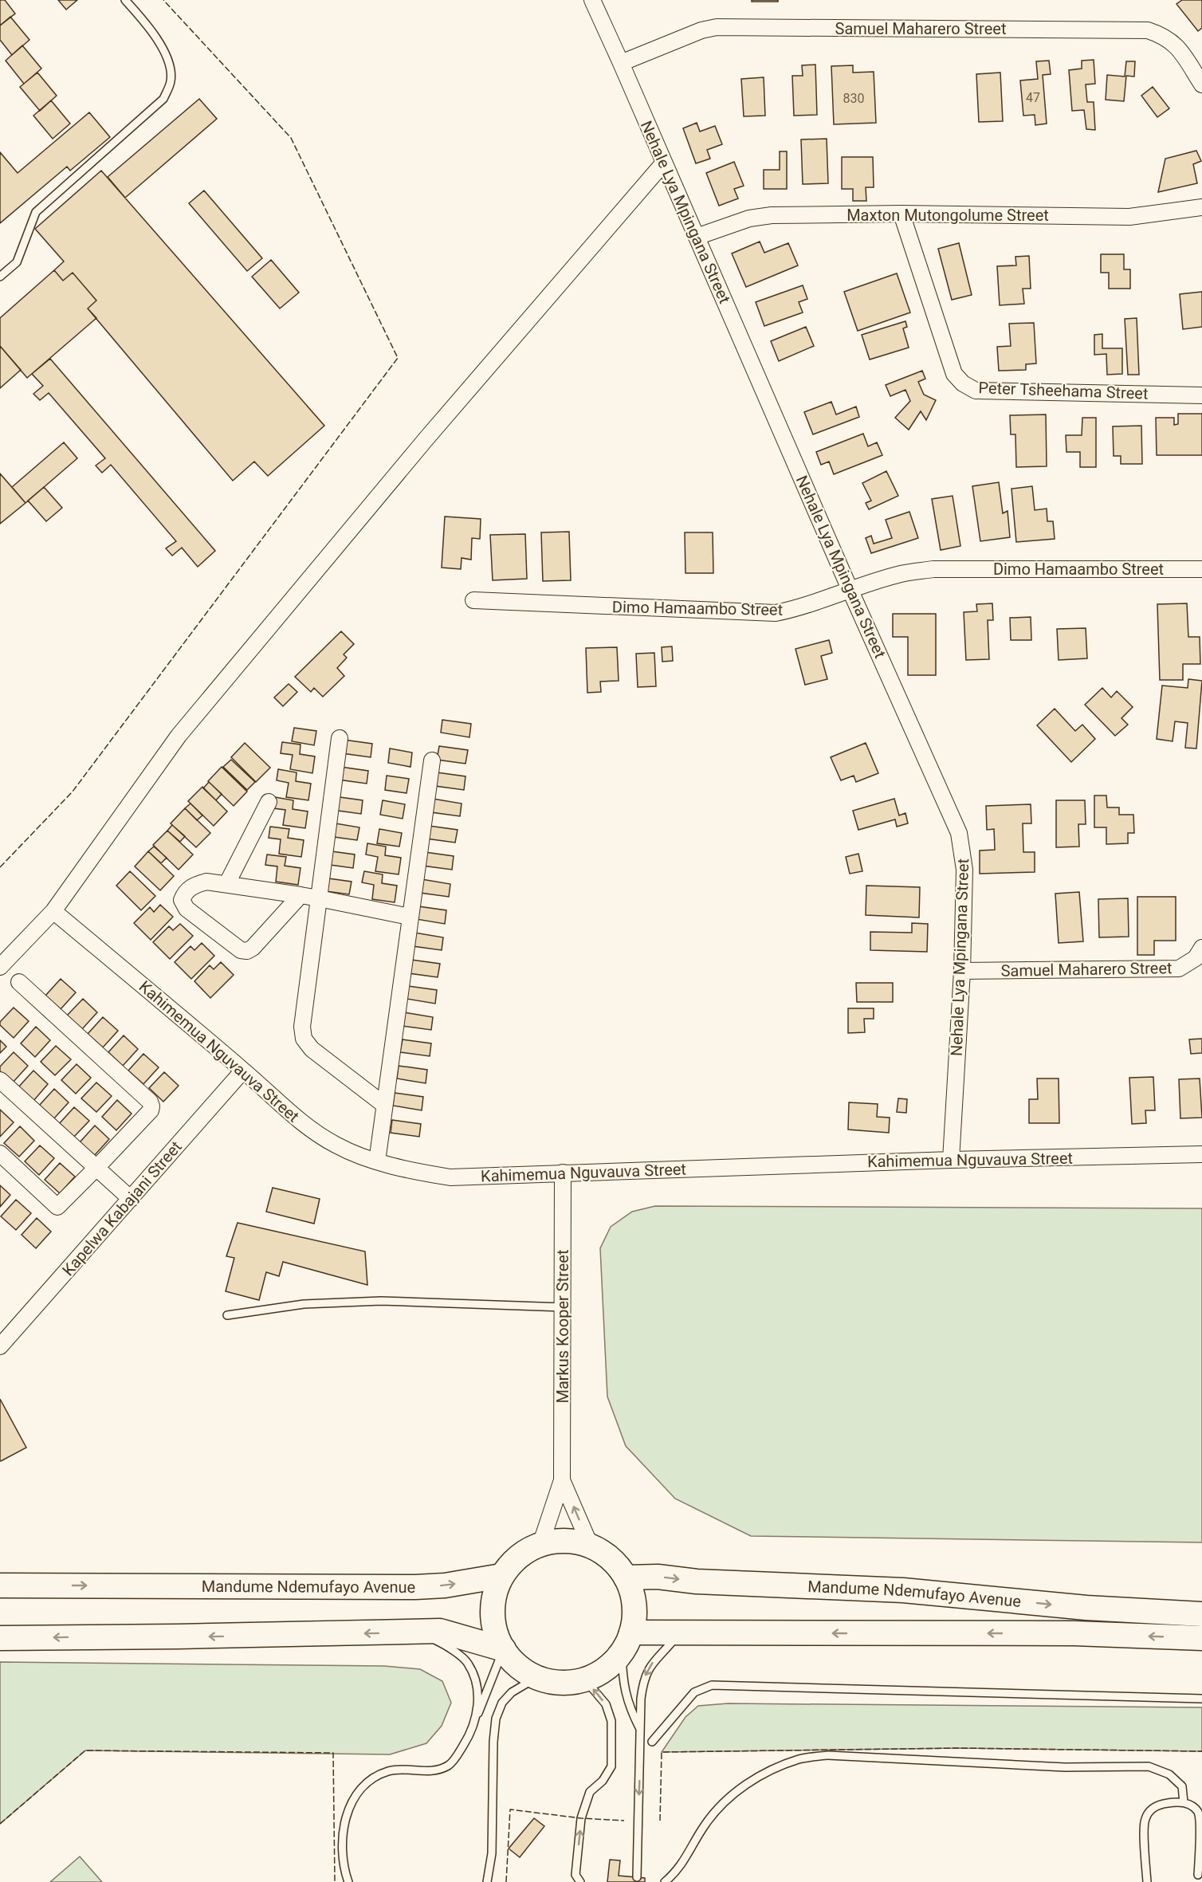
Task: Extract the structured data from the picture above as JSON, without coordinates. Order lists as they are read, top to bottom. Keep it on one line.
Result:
{"streets":{"main road":["Mandume Ndemufayo Avenue"],"street":["Samuel Maharero Street","Nehale Lya Mpingana Street","Maxton Mutongolume Street","Peter Tsheehama Street","Dimo Hamaambo Street","Kahimemua Nguvauva Street","Kapelwa Kabajani Street","Markus Kooper Street"]},"crossings":[["Samuel Maharero Street","Nehale Lya Mpingana Street"],["Nehale Lya Mpingana Street","Maxton Mutongolume Street"],["Nehale Lya Mpingana Street","Dimo Hamaambo Street"],["Nehale Lya Mpingana Street","Kahimemua Nguvauva Street"],["Maxton Mutongolume Street","Peter Tsheehama Street"],["Kahimemua Nguvauva Street","Kapelwa Kabajani Street"],["Kahimemua Nguvauva Street","Markus Kooper Street"]],"house_numbers":["47","830"]}
